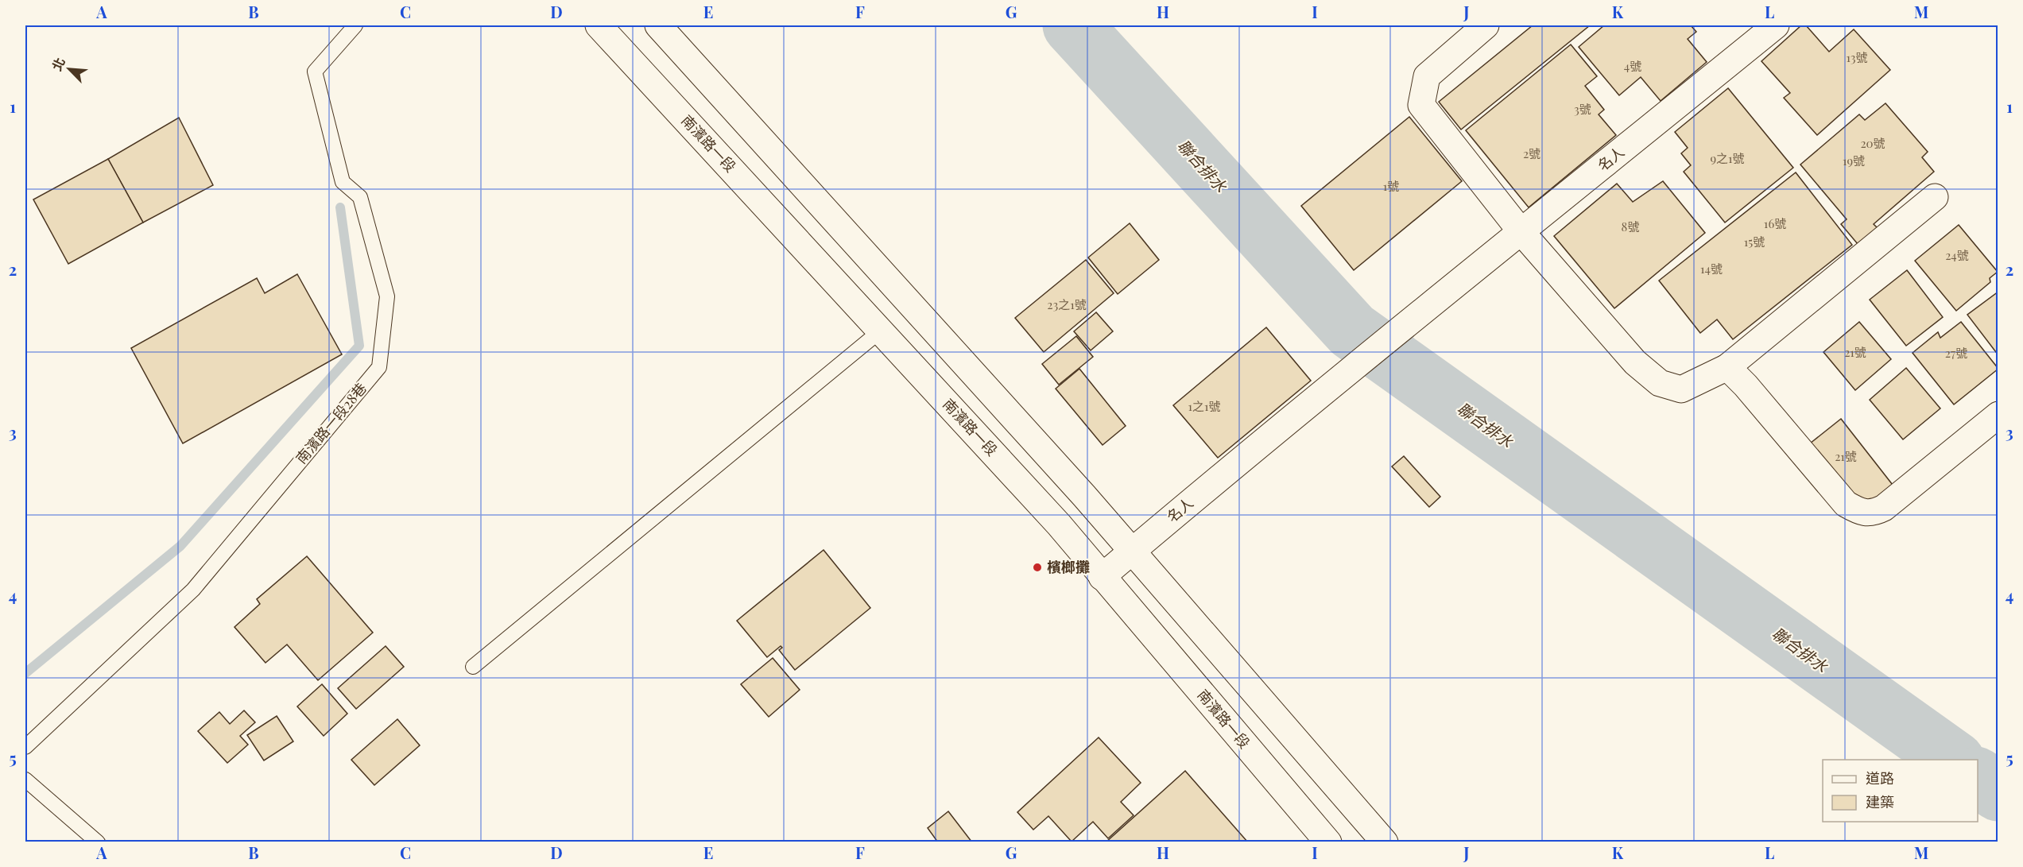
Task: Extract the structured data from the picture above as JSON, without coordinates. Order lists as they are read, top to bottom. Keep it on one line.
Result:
{"streets":{"main road":["南濱路一段","名人"],"lane":["南濱路一段28巷"]},"crossings":[["南濱路一段","名人"]],"water":["聯合排水"],"places":["檳榔攤"],"house_numbers":["13號","4號","3號","20號","2號","9之1號","19號","1號","16號","8號","15號","24號","14號","23之1號","21號","27號","1之1號","21號"],"legend":["道路","建築"],"north":"top left","grid":{"columns":["A","B","C","D","E","F","G","H","I","J","K","L","M"],"rows":["1","2","3","4","5"]}}
